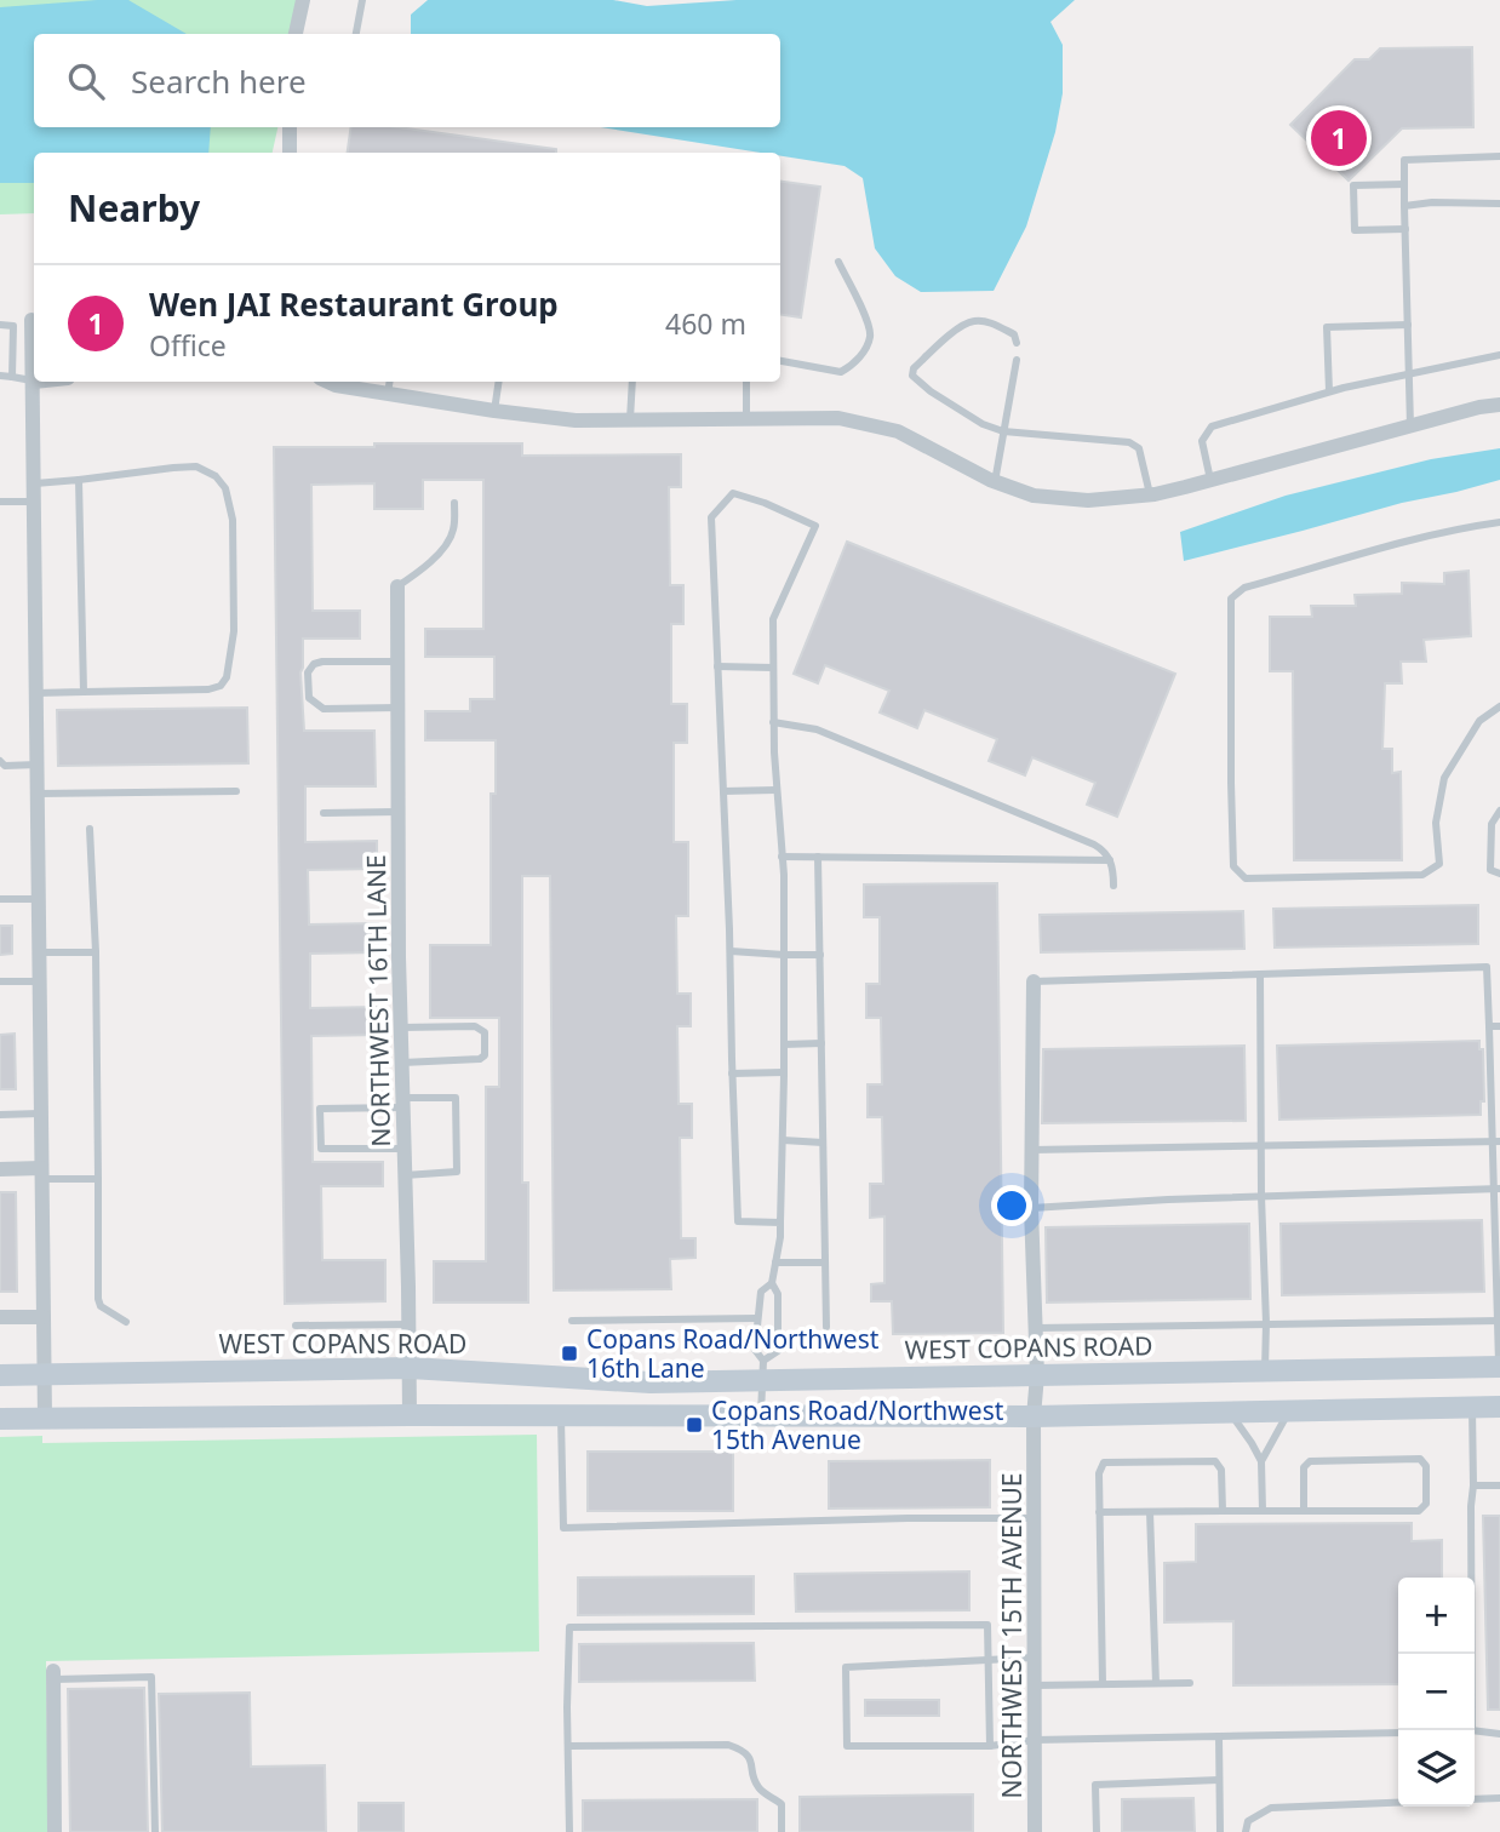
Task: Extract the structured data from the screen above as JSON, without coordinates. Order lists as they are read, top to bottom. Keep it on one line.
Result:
{"streets":{"main road":["WEST COPANS ROAD"],"street":["NORTHWEST 16TH LANE","NORTHWEST 15TH AVENUE"]},"crossings":[["NORTHWEST 16TH LANE","WEST COPANS ROAD"],["WEST COPANS ROAD","NORTHWEST 15TH AVENUE"]],"places":{"transit":["Copans Road/Northwest 16th Lane","Copans Road/Northwest 15th Avenue"]},"page":{"search":"Search here","pins":"1","heading":"Nearby","list":[{"mark":"1","name":"Wen JAI Restaurant Group","note":"Office","value":"460 m"}],"map_buttons":["+","−"]}}
